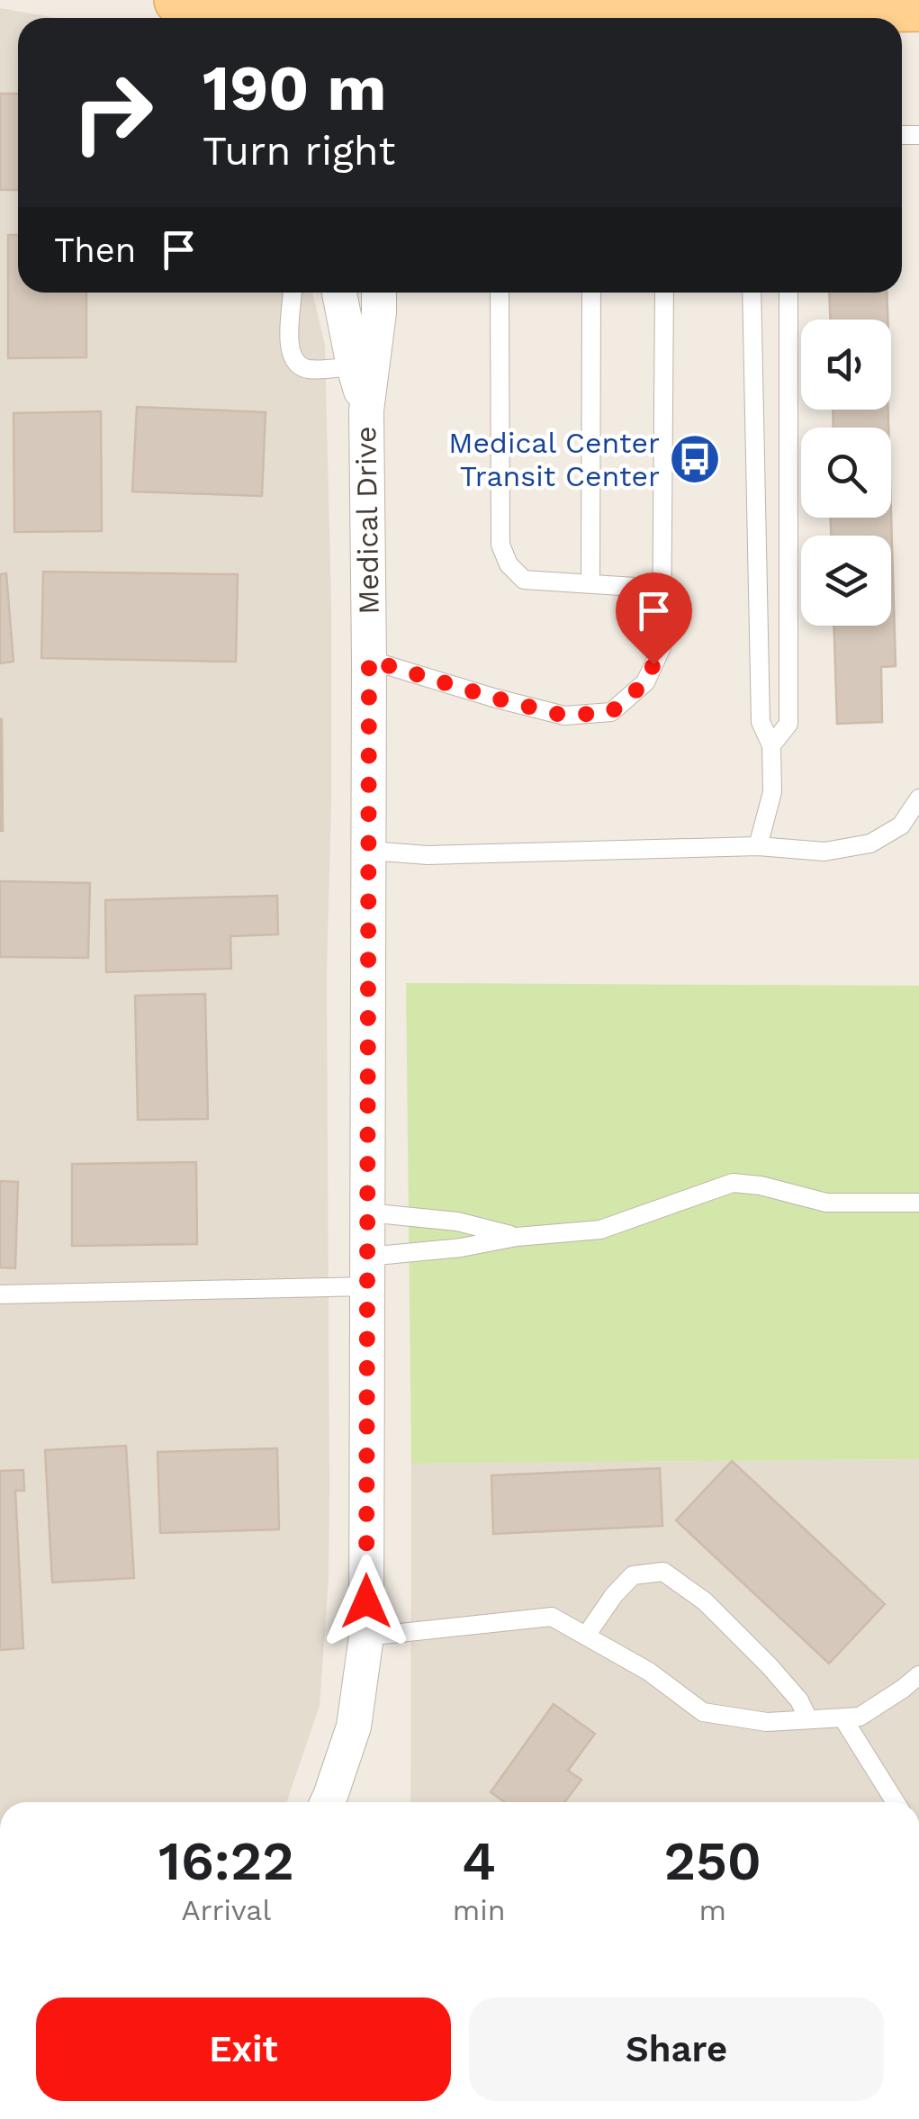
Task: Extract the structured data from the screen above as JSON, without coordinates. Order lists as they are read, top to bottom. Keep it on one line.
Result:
{"streets":{"street":["Medical Drive"]},"places":{"bus stop":["Medical Center Transit Center"]},"page":{"turn":["190 m","Turn right"],"then":"Then","eta":["16:22","Arrival","4","min","250","m"],"buttons":["Exit","Share"]}}
